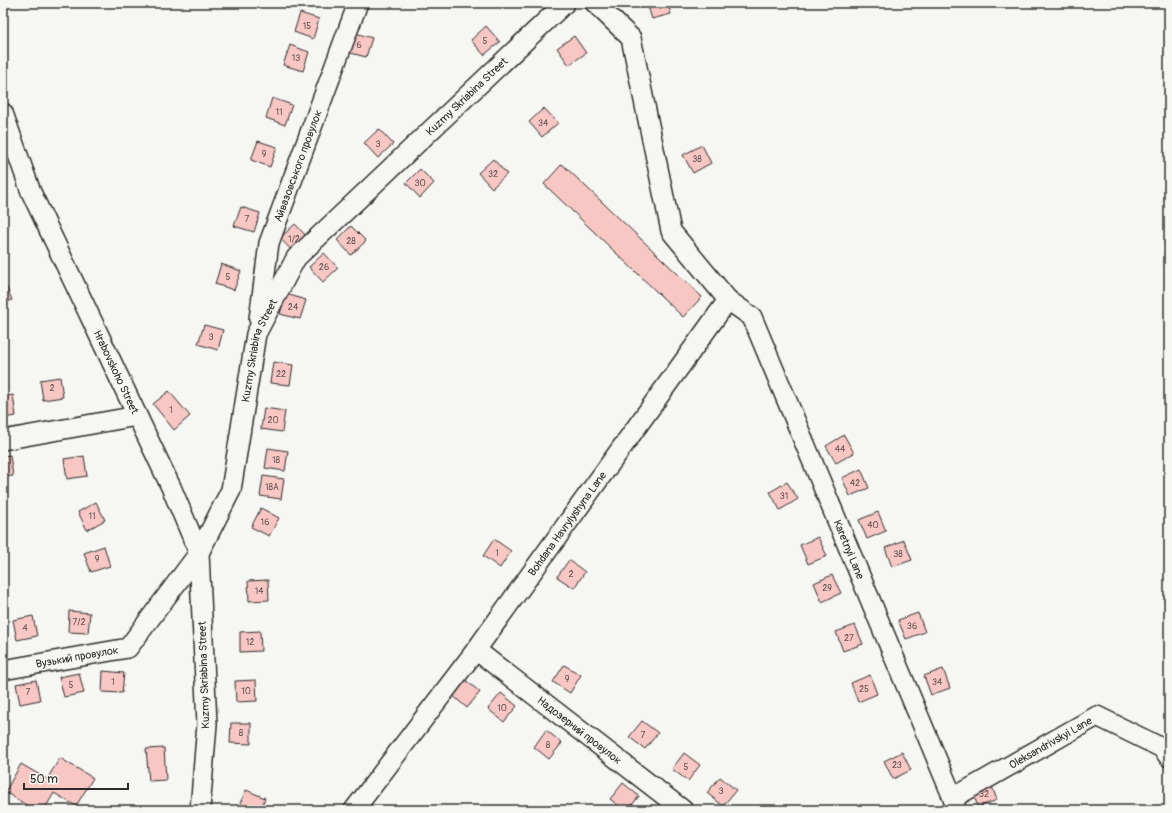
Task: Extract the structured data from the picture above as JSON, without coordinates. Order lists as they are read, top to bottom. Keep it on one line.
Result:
{"streets":{"street":["Kuzmy Skriabina Street","Айвазовського провулок","Hrabovskoho Street","Bohdana Havrylyshyna Lane","Karetnyi Lane","Вузький провулок","Надозерний провулок","Oleksandrivskyi Lane"]},"crossings":[["Kuzmy Skriabina Street","Айвазовського провулок"],["Kuzmy Skriabina Street","Hrabovskoho Street"],["Kuzmy Skriabina Street","Вузький провулок"],["Hrabovskoho Street","Вузький провулок"],["Bohdana Havrylyshyna Lane","Karetnyi Lane"],["Bohdana Havrylyshyna Lane","Надозерний провулок"],["Karetnyi Lane","Oleksandrivskyi Lane"]],"house_numbers":["15","5","6","13","11","34","3","9","38","32","30","7","1/2","28","26","5","24","3","22","2","1","20","44","18","42","18А","31","11","16","40","1","38","9","2","29","14","7/2","36","4","27","12","9","1","34","5","25","10","7","10","8","7","8","23","5","3","32"],"scale_bar":"50 m"}
